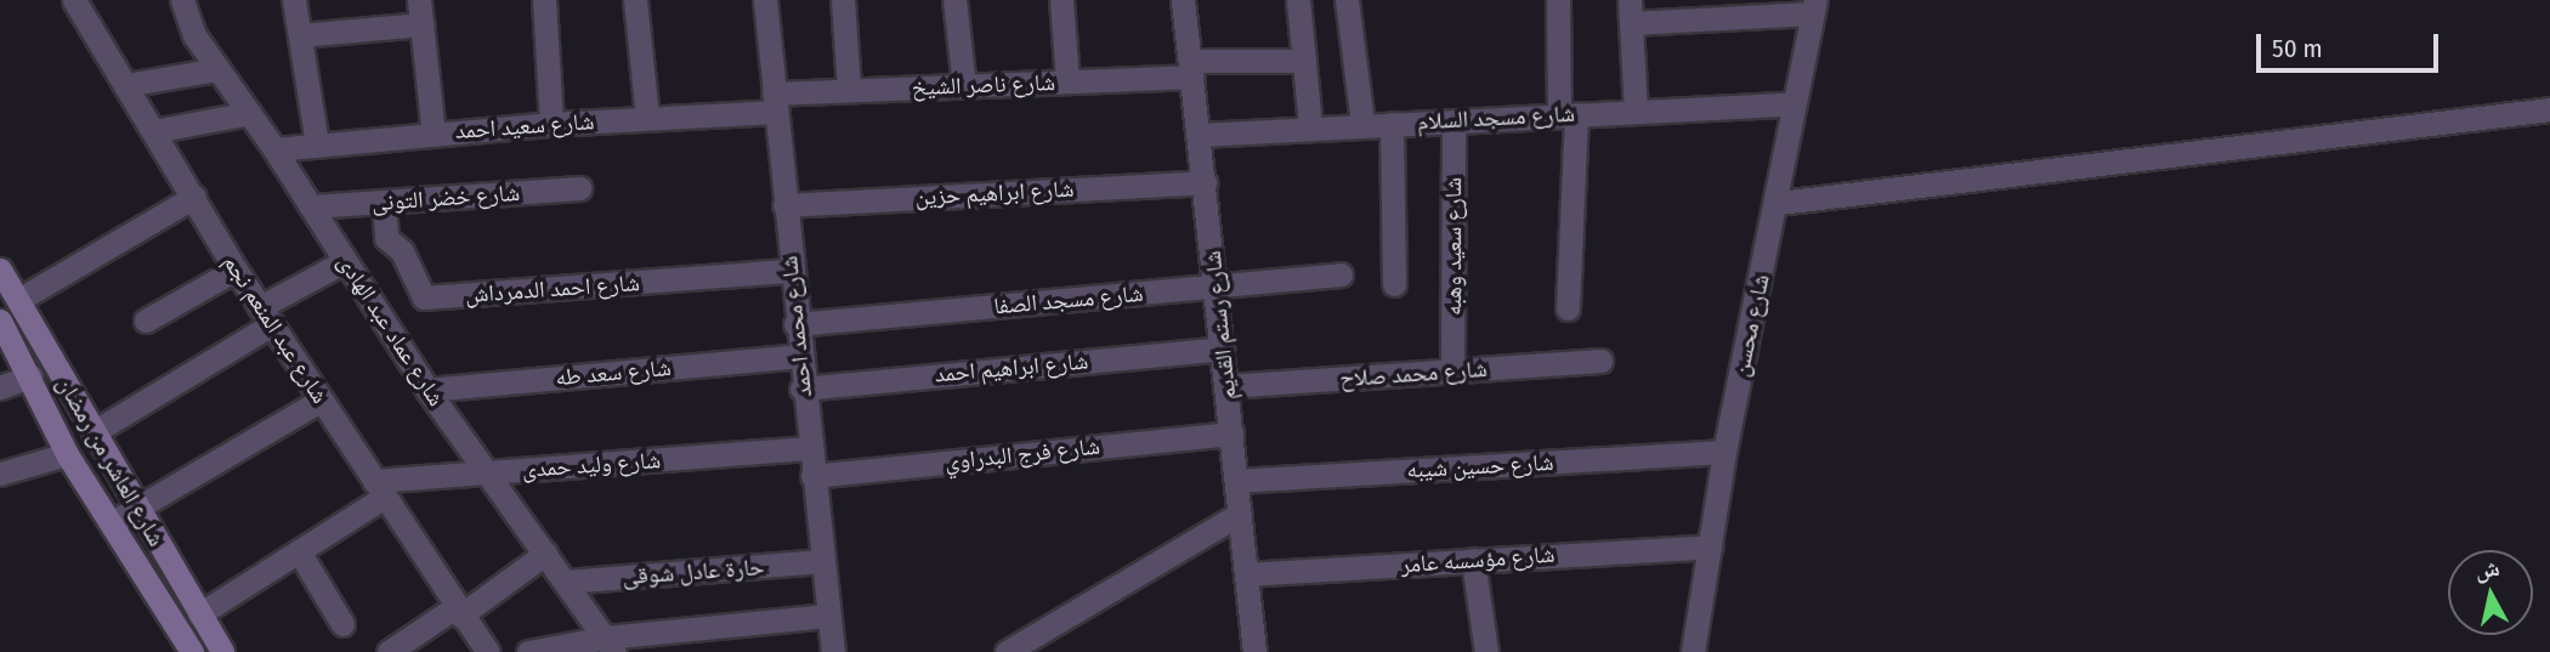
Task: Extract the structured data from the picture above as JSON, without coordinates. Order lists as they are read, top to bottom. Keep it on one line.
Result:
{"streets":{"main road":["شارع العاشر من رمضان"],"street":["شارع ناصر الشيخ","شارع مسجد السلام","شارع سعيد احمد","شارع ابراهيم حزين","شارع خضر التونى","شارع سعيد وهبه","شارع احمد الدمرداش","شارع مسجد الصفا","شارع رستم القديم","شارع محسن","شارع محمد احمد","شارع عبد المنعم نجم","شارع عماد عبد الهادى","شارع ابراهيم احمد","شارع سعد طه","شارع محمد صلاح","شارع فرج البدراوي","شارع وليد حمدى","شارع حسين شيبه","شارع مؤسسه عامر","حارة عادل شوقى"]},"crossings":[["شارع ناصر الشيخ","شارع سعيد احمد"],["شارع ناصر الشيخ","شارع رستم القديم"],["شارع ناصر الشيخ","شارع محمد احمد"],["شارع مسجد السلام","شارع سعيد وهبه"],["شارع مسجد السلام","شارع رستم القديم"],["شارع مسجد السلام","شارع محسن"],["شارع سعيد احمد","شارع محمد احمد"],["شارع سعيد احمد","شارع عماد عبد الهادى"],["شارع ابراهيم حزين","شارع رستم القديم"],["شارع ابراهيم حزين","شارع محمد احمد"],["شارع خضر التونى","شارع احمد الدمرداش"],["شارع خضر التونى","شارع عماد عبد الهادى"],["شارع سعيد وهبه","شارع محمد صلاح"],["شارع احمد الدمرداش","شارع محمد احمد"],["شارع مسجد الصفا","شارع رستم القديم"],["شارع مسجد الصفا","شارع محمد احمد"],["شارع رستم القديم","شارع ابراهيم احمد"],["شارع رستم القديم","شارع محمد صلاح"],["شارع رستم القديم","شارع فرج البدراوي"],["شارع رستم القديم","شارع حسين شيبه"],["شارع رستم القديم","شارع مؤسسه عامر"],["شارع محسن","شارع حسين شيبه"],["شارع محسن","شارع مؤسسه عامر"],["شارع محمد احمد","شارع ابراهيم احمد"],["شارع محمد احمد","شارع سعد طه"],["شارع محمد احمد","شارع فرج البدراوي"],["شارع محمد احمد","شارع وليد حمدى"],["شارع محمد احمد","حارة عادل شوقى"],["شارع عبد المنعم نجم","شارع وليد حمدى"],["شارع عماد عبد الهادى","شارع سعد طه"],["شارع عماد عبد الهادى","شارع وليد حمدى"],["شارع عماد عبد الهادى","حارة عادل شوقى"]],"scale_bar":"50 m","north":"top"}
